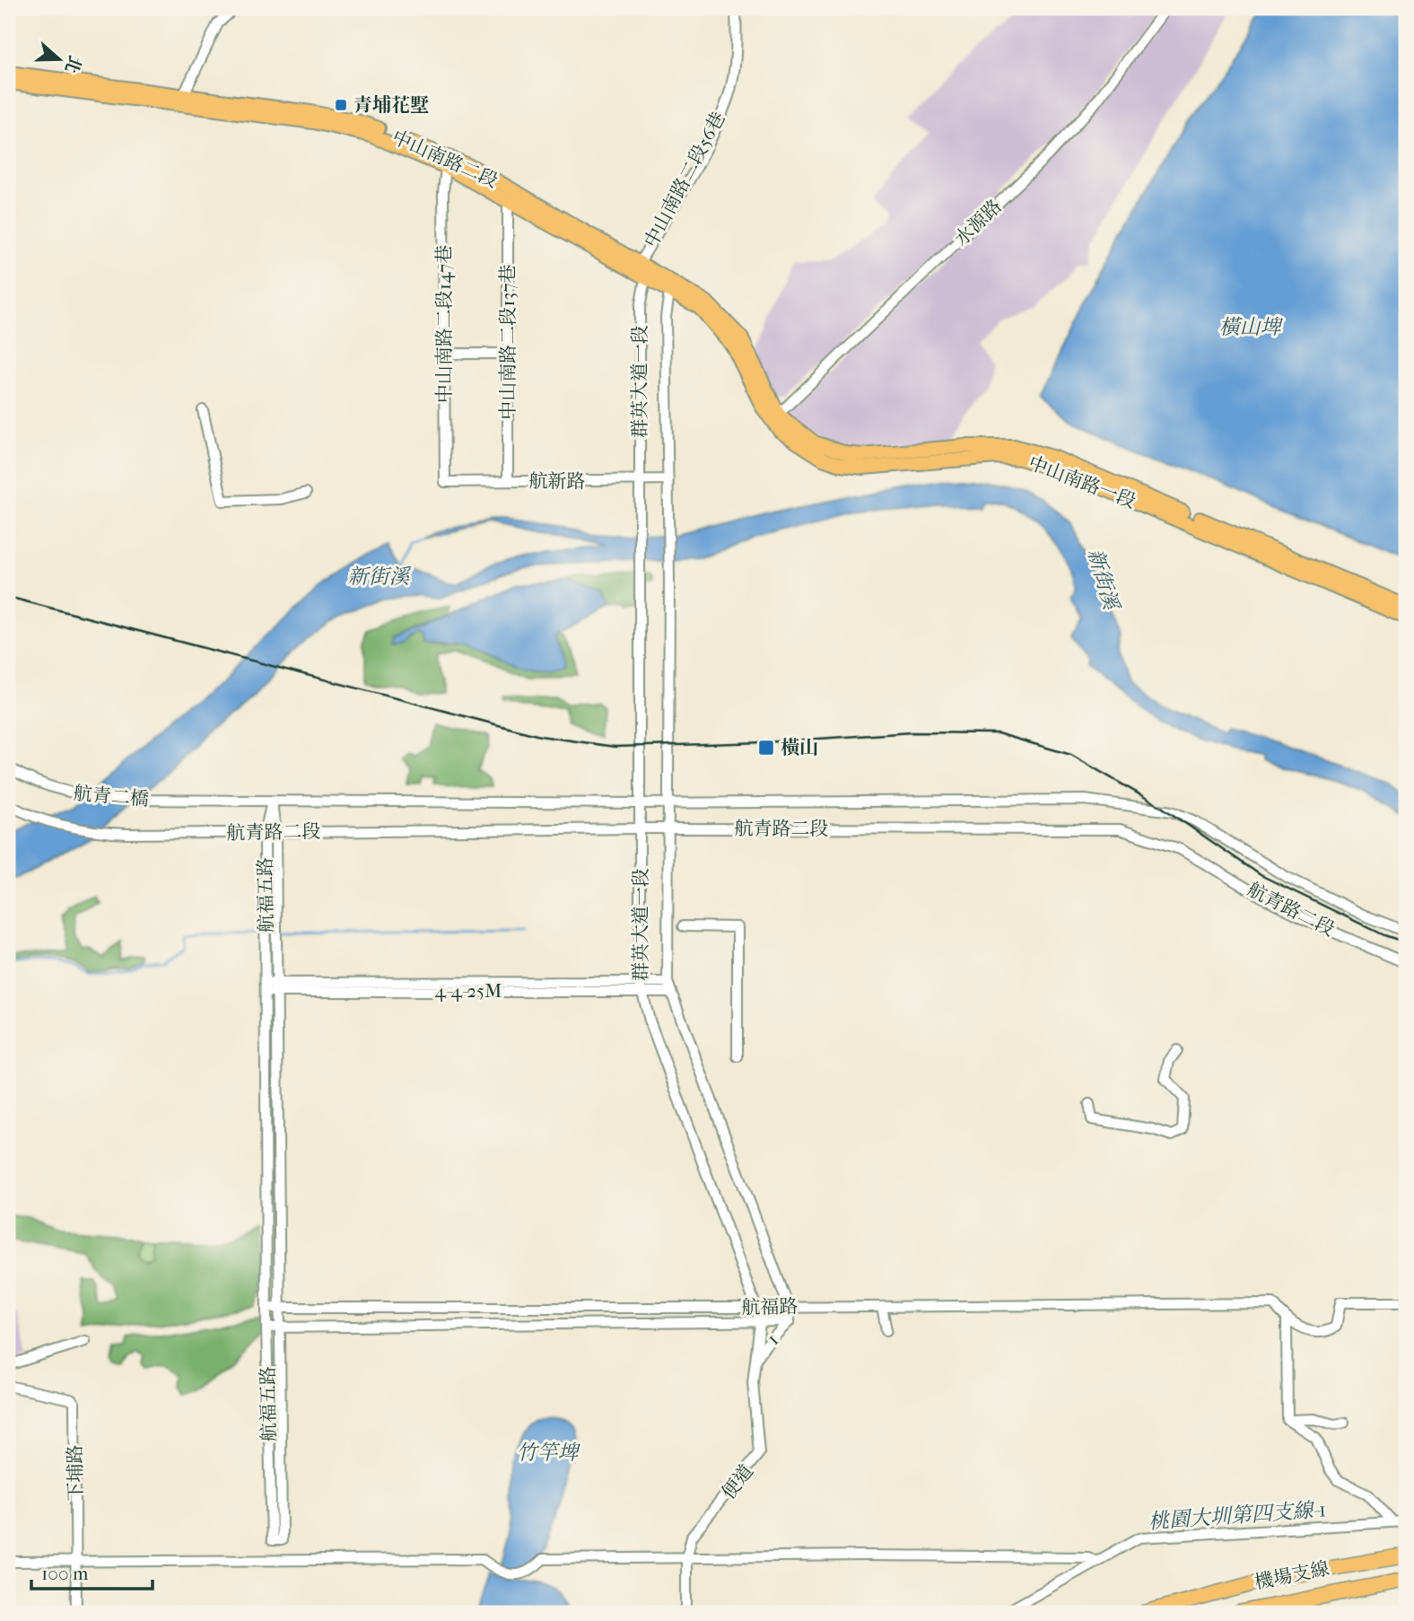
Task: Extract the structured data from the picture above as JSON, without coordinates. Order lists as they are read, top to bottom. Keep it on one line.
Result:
{"streets":{"highway":["機場支線"],"main road":["中山南路二段","中山南路一段"],"street":["中山南路二段56巷","水源路","中山南路二段147巷","中山南路二段137巷","群英大道一段","航新路","航青二橋","航青路二段","航福五路","4-4-25M","航福路","1","下埔路","便道"]},"crossings":[["中山南路二段","中山南路二段56巷"],["中山南路二段","中山南路二段147巷"],["中山南路二段","中山南路二段137巷"],["中山南路二段","群英大道一段"],["中山南路二段","中山南路一段"],["中山南路二段56巷","群英大道一段"],["水源路","中山南路一段"],["中山南路二段147巷","航新路"],["中山南路二段137巷","航新路"],["群英大道一段","航新路"],["群英大道一段","航青路二段"],["群英大道一段","4-4-25M"],["群英大道一段","航福路"],["群英大道一段","1"],["航青二橋","航青路二段"],["航青路二段","航福五路"],["航福五路","4-4-25M"],["航福五路","航福路"],["航福路","1"],["1","便道"]],"water":["橫山埤","新街溪","竹竿埤","桃園大圳第四支線-1"],"places":{"transit":["青埔花墅","橫山"]},"scale_bar":"100 m","north":"right"}
